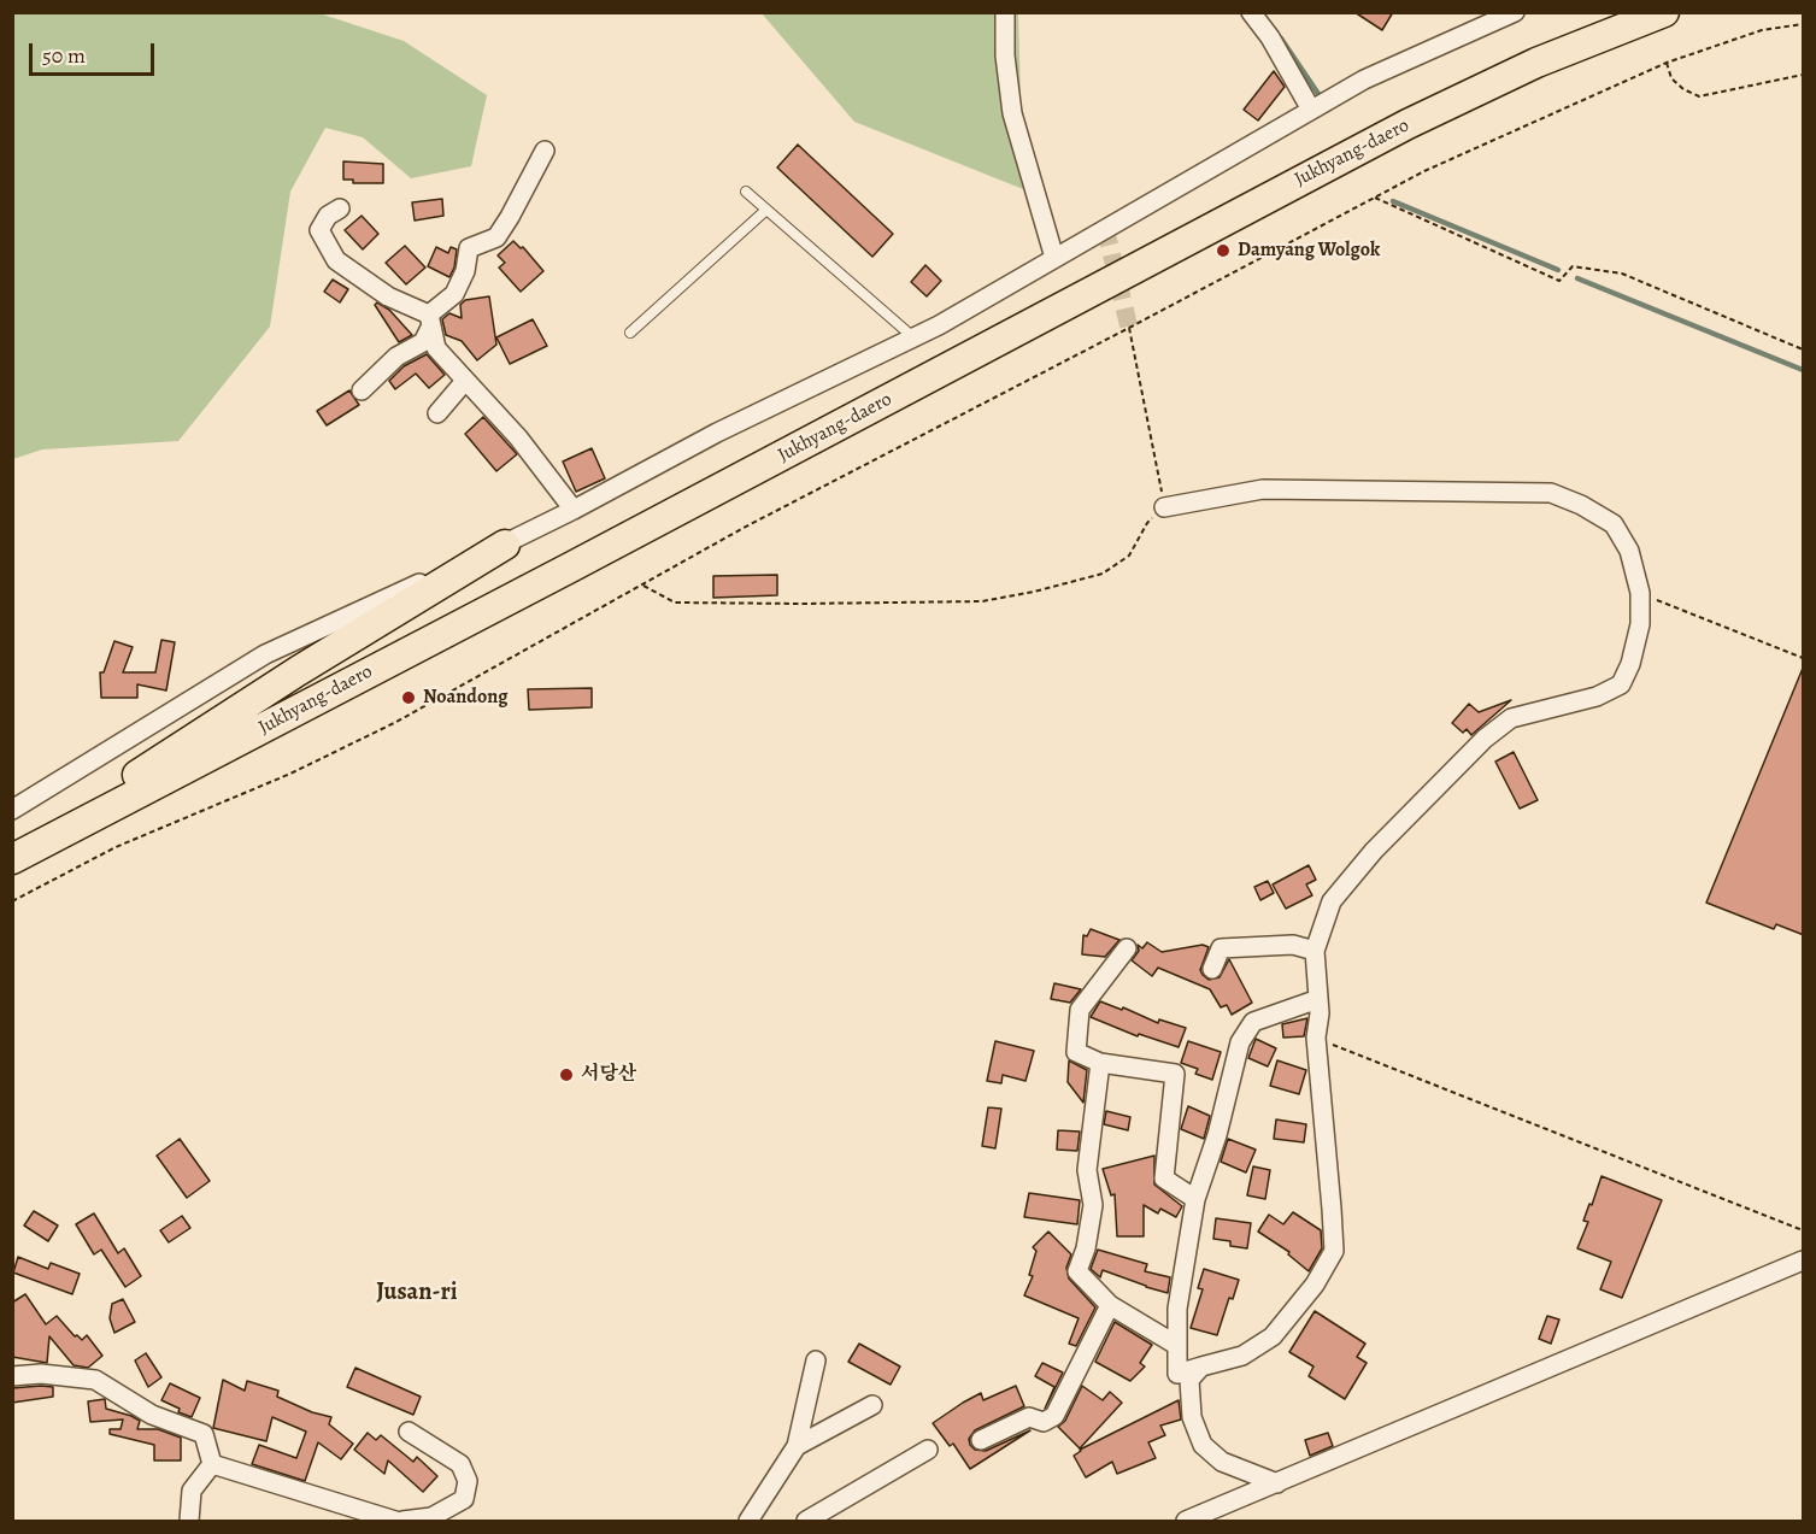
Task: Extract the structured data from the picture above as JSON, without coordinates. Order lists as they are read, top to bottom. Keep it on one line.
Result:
{"streets":{"main road":["Jukhyang-daero"]},"districts":["Jusan-ri"],"places":["Damyang Wolgok","Noandong","서당산"],"scale_bar":"50 m"}
